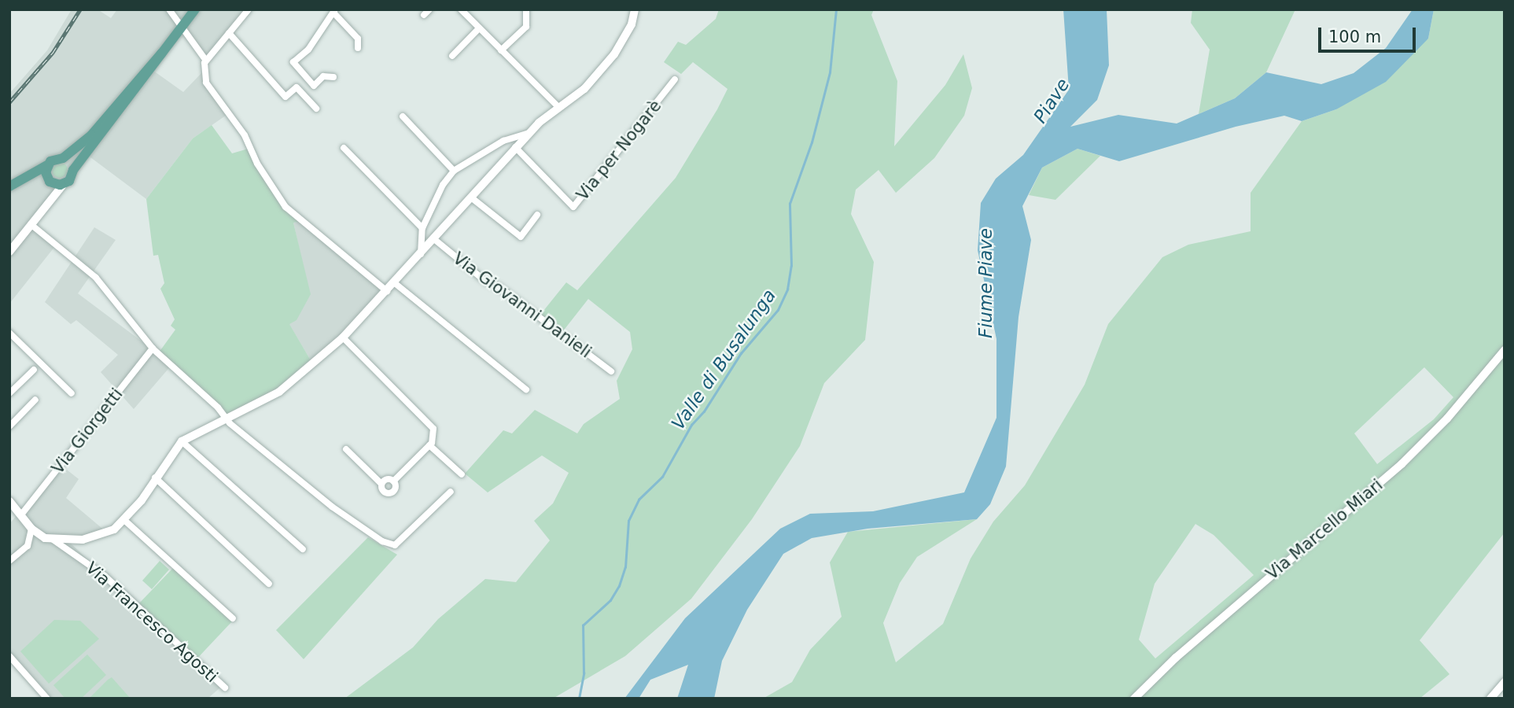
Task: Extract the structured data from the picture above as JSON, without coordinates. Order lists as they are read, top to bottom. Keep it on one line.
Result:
{"streets":{"street":["Via per Nogarè","Via Giovanni Danieli","Via Giorgetti","Via Marcello Miari","Via Francesco Agosti"]},"water":["Piave","Fiume Piave","Valle di Busalunga"],"scale_bar":"100 m"}
